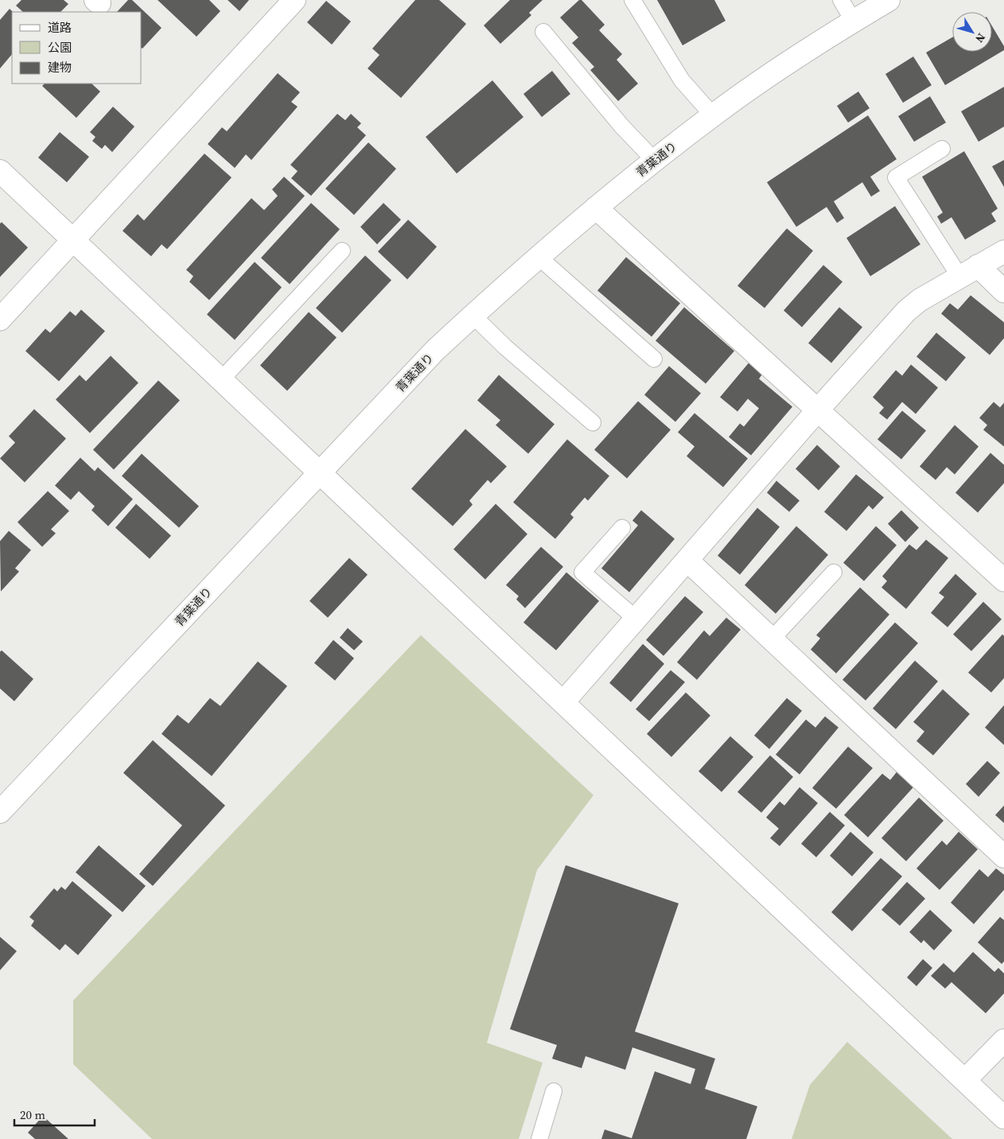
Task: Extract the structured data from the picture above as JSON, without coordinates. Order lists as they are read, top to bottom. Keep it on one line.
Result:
{"streets":{"street":["青葉通り"]},"legend":["道路","公園","建物"],"scale_bar":"20 m","north":"bottom right"}
